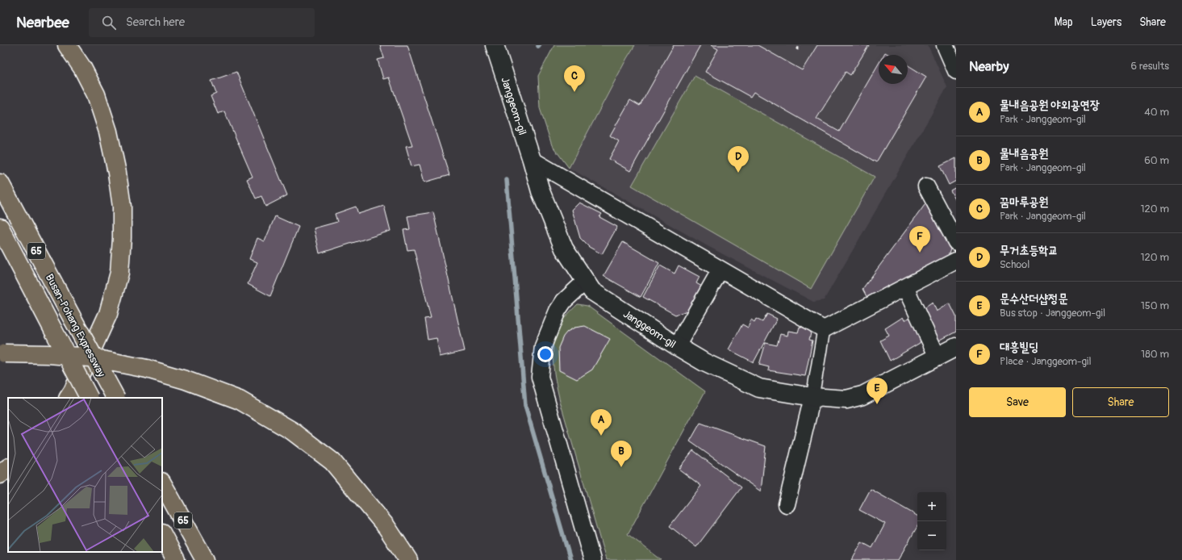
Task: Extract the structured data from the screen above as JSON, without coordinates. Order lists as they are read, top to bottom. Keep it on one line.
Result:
{"streets":{"highway":["65","Busan-Pohang Expressway"],"main road":["Janggeom-gil"]},"north":"top left","page":{"header":"Nearbee","search":"Search here","nav":["Map","Layers","Share"],"heading":["Nearby","6 results"],"pins":["C","D","F","E","A","B"],"list":[{"mark":"A","name":"물내음공원 야외공연장","note":"Park · Janggeom-gil","value":"40 m"},{"mark":"B","name":"물내음공원","note":"Park · Janggeom-gil","value":"60 m"},{"mark":"C","name":"꿈마루공원","note":"Park · Janggeom-gil","value":"120 m"},{"mark":"D","name":"무거초등학교","note":"School","value":"120 m"},{"mark":"E","name":"문수산더샵정문","note":"Bus stop · Janggeom-gil","value":"150 m"},{"mark":"F","name":"대흥빌딩","note":"Place · Janggeom-gil","value":"180 m"}],"buttons":["Save","Share"],"map_buttons":["+","−"]}}
